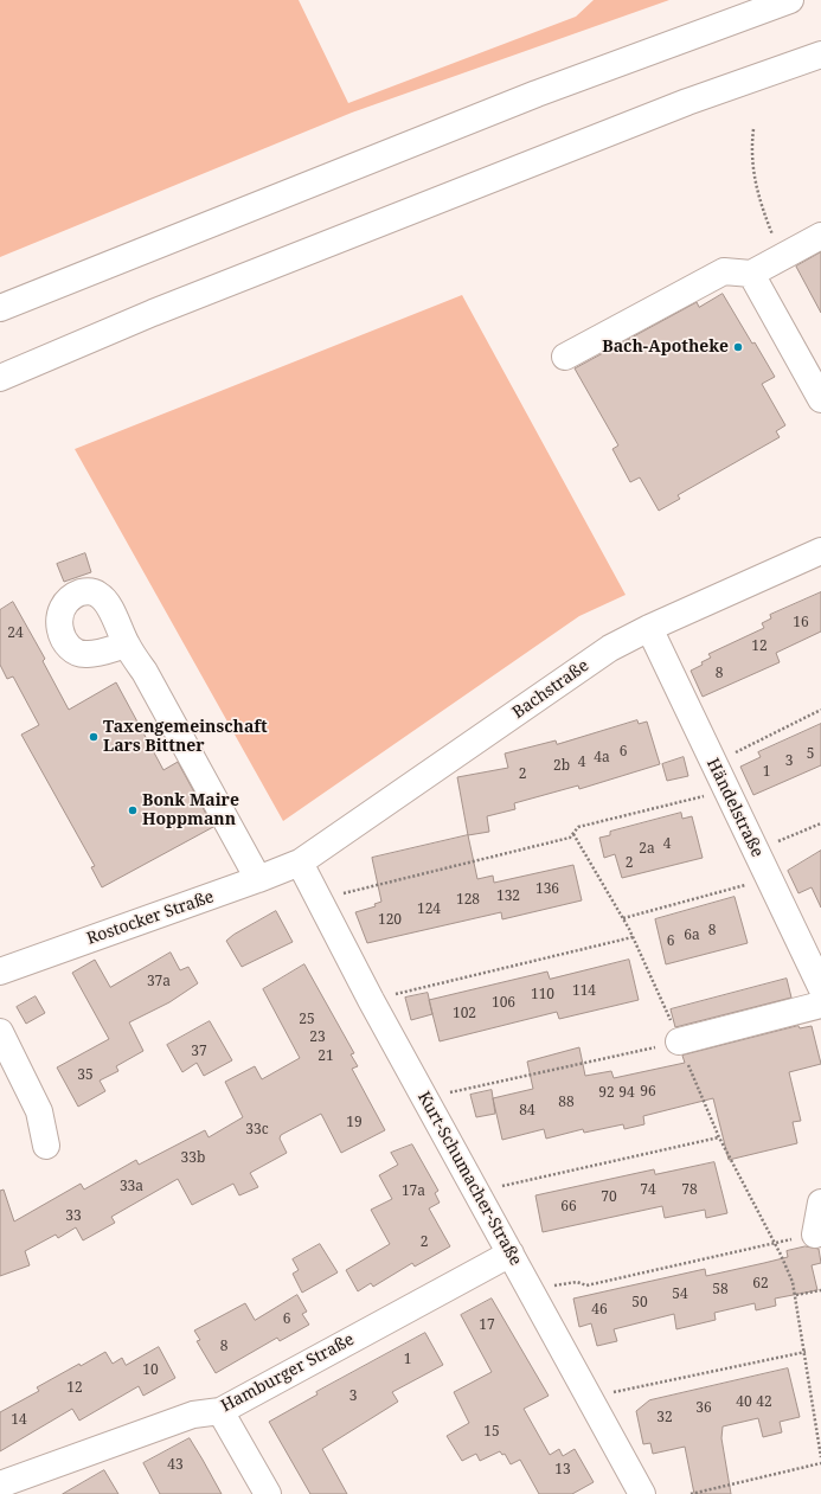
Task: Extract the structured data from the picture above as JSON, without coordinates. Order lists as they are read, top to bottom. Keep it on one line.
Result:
{"streets":{"main road":["Bachstraße","Händelstraße","Rostocker Straße","Kurt-Schumacher-Straße","Hamburger Straße"]},"crossings":[["Bachstraße","Händelstraße"],["Bachstraße","Rostocker Straße"],["Bachstraße","Kurt-Schumacher-Straße"],["Rostocker Straße","Kurt-Schumacher-Straße"],["Kurt-Schumacher-Straße","Hamburger Straße"]],"places":["Bach-Apotheke","Taxengemeinschaft Lars Bittner","Bonk Maire Hoppmann"],"house_numbers":["16","24","12","8","6","5","4a","3","4","2b","1","2","4","2a","2","136","132","128","124","120","8","6a","6","37a","114","110","106","102","25","23","37","21","35","96","92","94","88","84","19","33c","33b","33a","74","78","17a","70","66","33","2","62","58","54","50","46","6","17","8","1","10","12","3","40","42","36","32","14","15","43","13"]}
